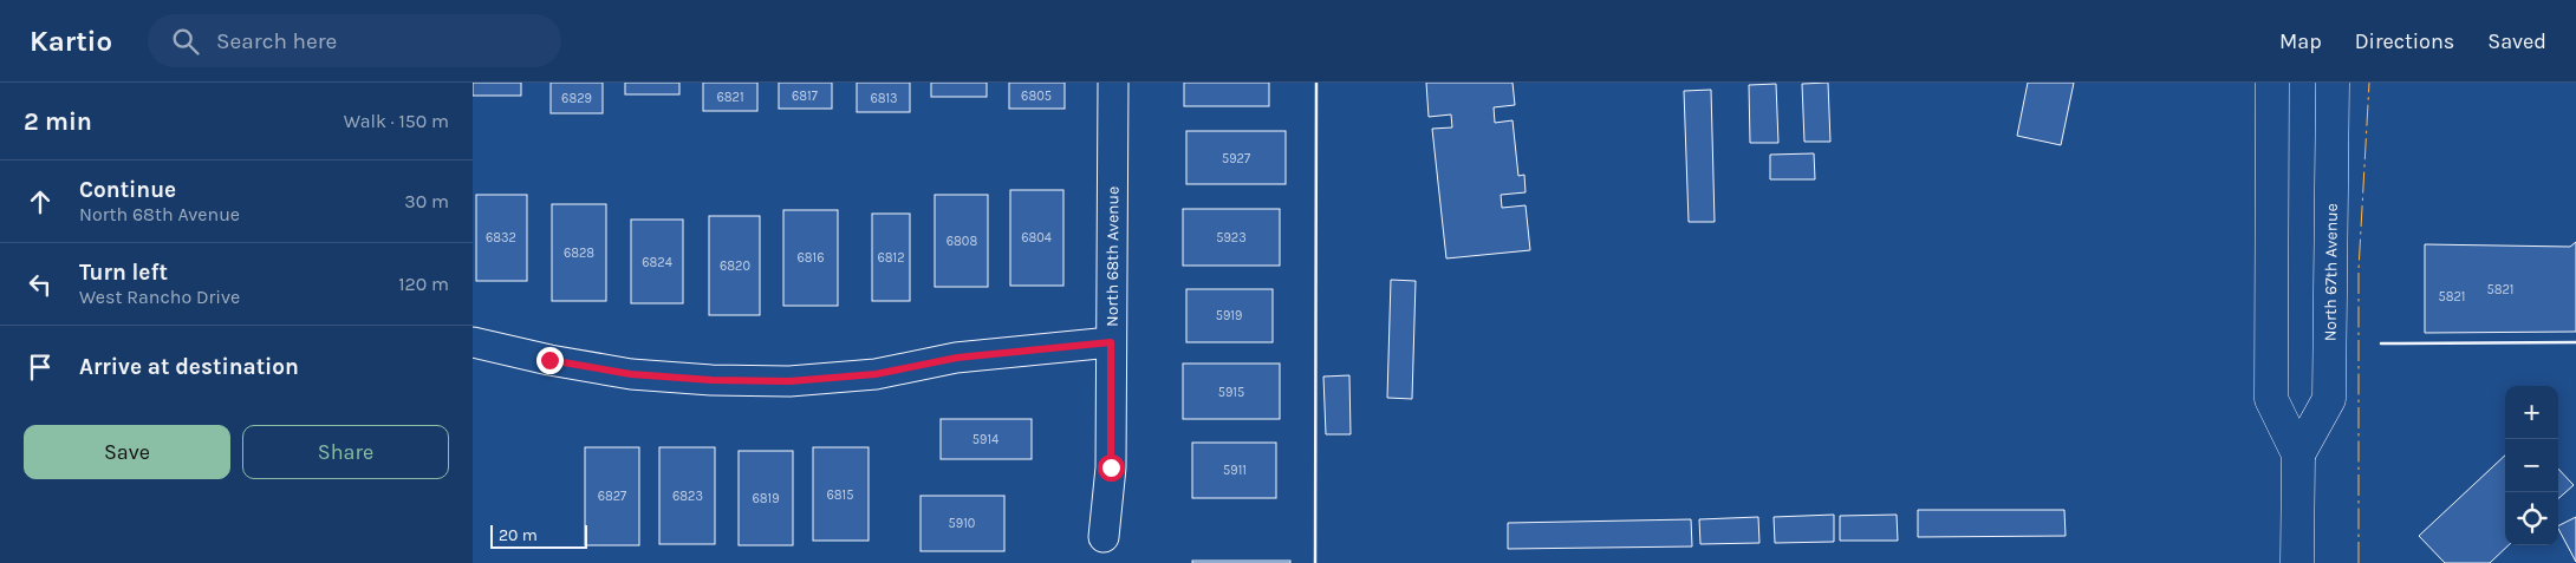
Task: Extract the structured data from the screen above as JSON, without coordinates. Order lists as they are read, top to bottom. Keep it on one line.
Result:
{"streets":{"main road":["North 67th Avenue"],"street":["North 68th Avenue"]},"house_numbers":["6817","6805","6821","6829","6813","5927","6832","6804","5923","6808","6828","6816","6812","6824","6820","5821","5821","5919","5915","5914","5911","6815","6827","6823","6819","5910"],"scale_bar":"20 m","page":{"header":"Kartio","search":"Search here","nav":["Map","Directions","Saved"],"heading":["2 min","Walk · 150 m"],"list":[["Continue","North 68th Avenue","30 m"],["Turn left","West Rancho Drive","120 m"],"Arrive at destination"],"map_buttons":["+","−"],"buttons":["Save","Share"],"scale":"20 m"}}
